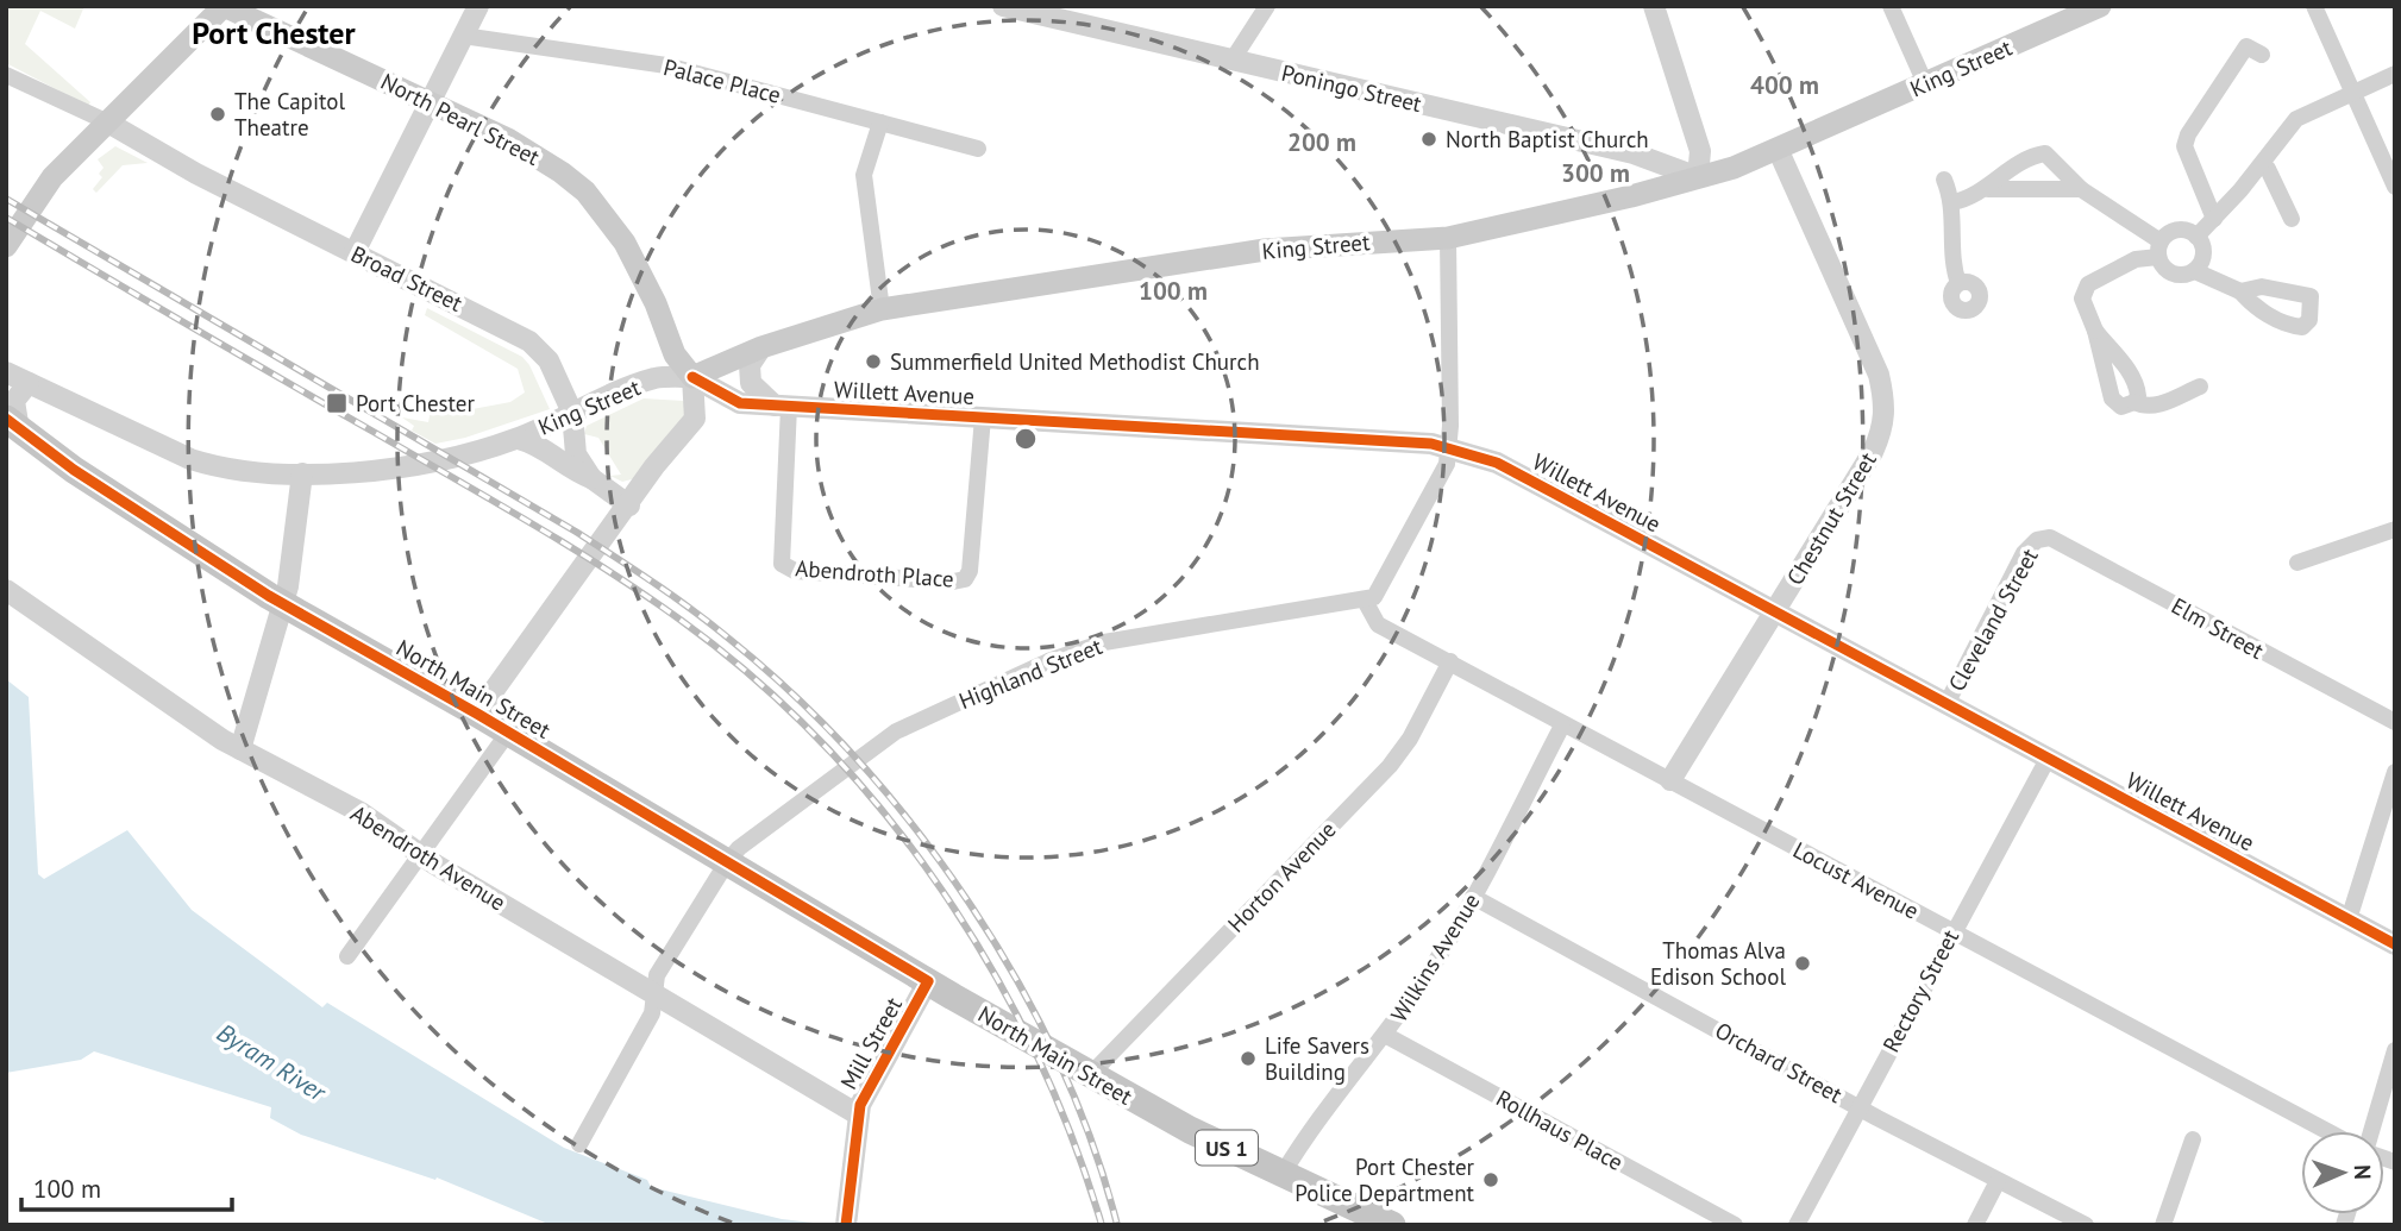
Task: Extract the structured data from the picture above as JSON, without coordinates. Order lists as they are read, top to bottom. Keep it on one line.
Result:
{"streets":{"main road":["King Street","North Pearl Street","North Main Street","US 1"],"street":["Palace Place","Poningo Street","Broad Street","Willett Avenue","Chestnut Street","Abendroth Place","Cleveland Street","Elm Street","Highland Street","Abendroth Avenue","Horton Avenue","Locust Avenue","Wilkins Avenue","Rectory Street","Mill Street","Orchard Street","Rollhaus Place"]},"crossings":[["King Street","Poningo Street"],["King Street","North Pearl Street"],["King Street","Broad Street"],["King Street","Willett Avenue"],["King Street","Chestnut Street"],["North Pearl Street","Willett Avenue"],["Willett Avenue","Chestnut Street"],["Willett Avenue","Abendroth Place"],["Willett Avenue","Cleveland Street"],["Willett Avenue","Rectory Street"],["Chestnut Street","Locust Avenue"],["Cleveland Street","Elm Street"],["Highland Street","North Main Street"],["Highland Street","Abendroth Avenue"],["Highland Street","Locust Avenue"],["North Main Street","Horton Avenue"],["North Main Street","Wilkins Avenue"],["North Main Street","Mill Street"],["Abendroth Avenue","Mill Street"],["Horton Avenue","Locust Avenue"],["Locust Avenue","Wilkins Avenue"],["Locust Avenue","Rectory Street"],["Wilkins Avenue","Orchard Street"],["Wilkins Avenue","Rollhaus Place"],["Rectory Street","Orchard Street"]],"districts":["Port Chester"],"water":["Byram River"],"places":{"other":["The Capitol Theatre","North Baptist Church","Summerfield United Methodist Church","Thomas Alva Edison School","Life Savers Building","Port Chester Police Department"],"transit":["Port Chester"]},"scale_bar":"100 m","north":"right","rings":["400 m","200 m","300 m","100 m"]}
